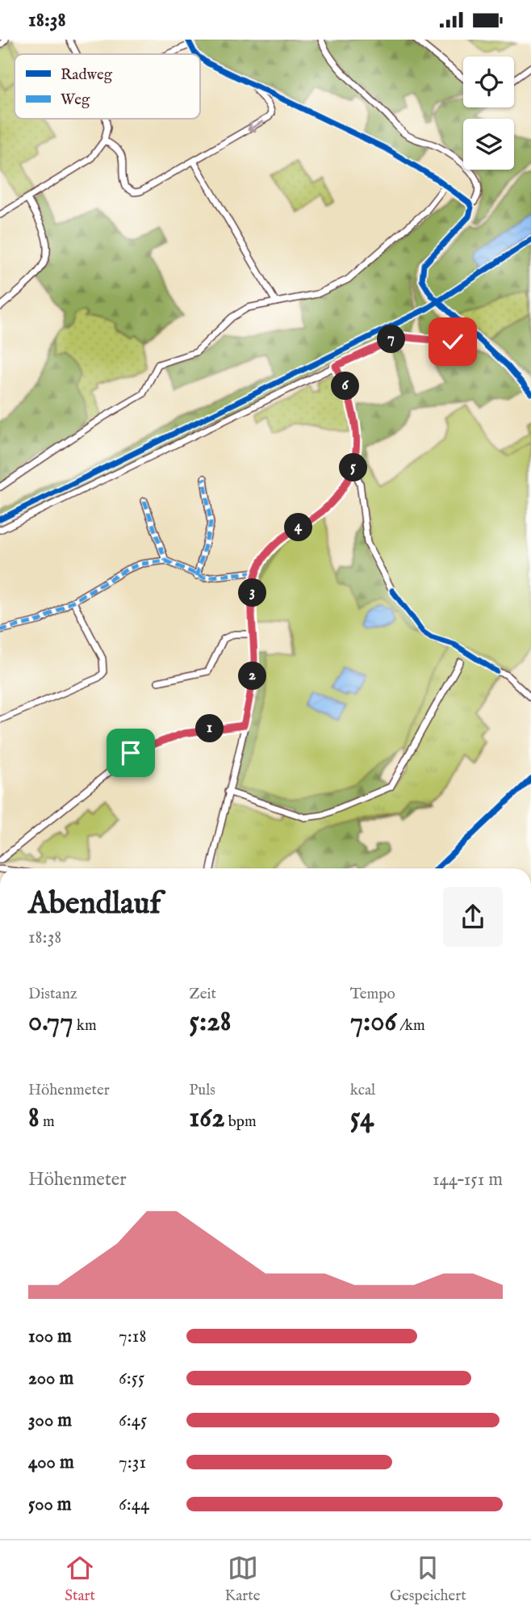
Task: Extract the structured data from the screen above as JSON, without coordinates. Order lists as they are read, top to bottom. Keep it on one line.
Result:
{"legend":["Radweg","Weg"],"page":{"status":"18:38","pins":["7","6","5","4","3","2","1"],"heading":["Abendlauf","18:38"],"stats":[["Distanz","0.77 km"],["Zeit","5:28"],["Tempo","7:06 /km"],["Höhenmeter","8 m"],["Puls","162 bpm"],["kcal","54"]],"chart":["Höhenmeter","144–151 m"],"list":[{"name":"100 m","note":"7:18"},{"name":"200 m","note":"6:55"},{"name":"300 m","note":"6:45"},{"name":"400 m","note":"7:31"},{"name":"500 m","note":"6:44"}],"tabs":["Start","Karte","Gespeichert"]}}
